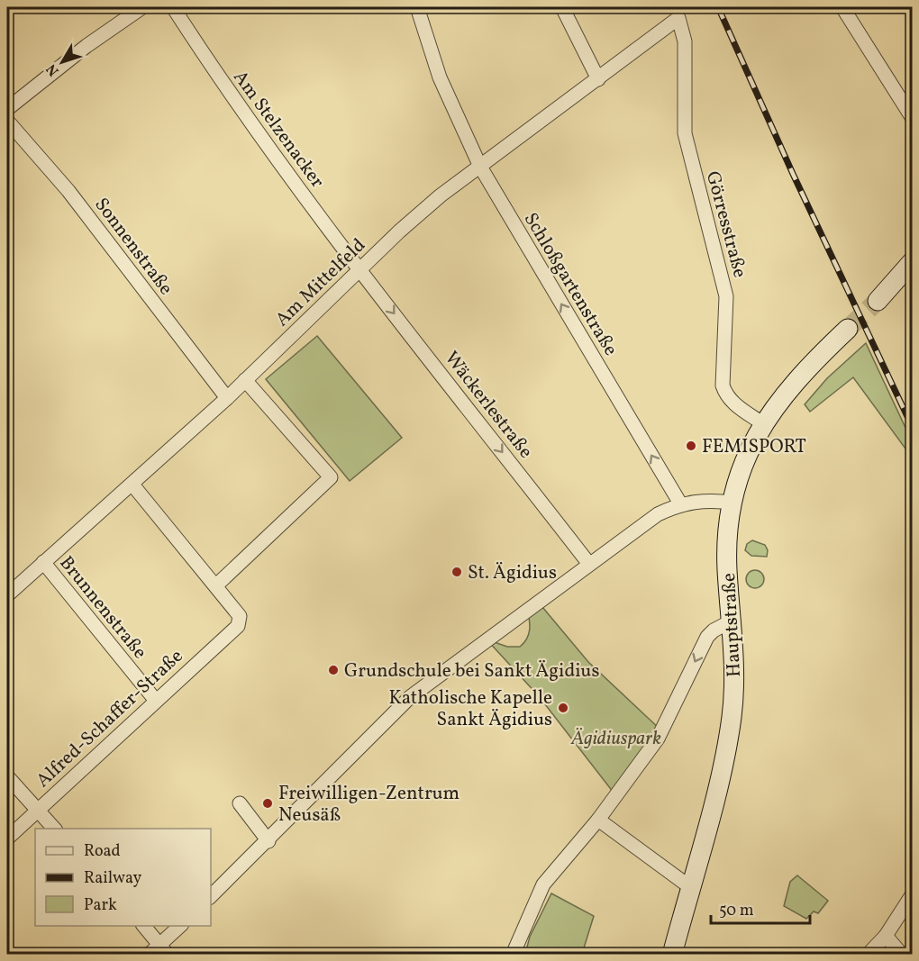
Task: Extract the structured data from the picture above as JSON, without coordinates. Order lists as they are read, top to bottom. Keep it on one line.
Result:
{"streets":{"street":["Am Stelzenacker","Görresstraße","Sonnenstraße","Am Mittelfeld","Schloßgartenstraße","Wäckerlestraße","Brunnenstraße","Hauptstraße","Alfred-Schaffer-Straße"]},"crossings":[["Am Stelzenacker","Am Mittelfeld"],["Am Stelzenacker","Wäckerlestraße"],["Görresstraße","Am Mittelfeld"],["Görresstraße","Hauptstraße"],["Sonnenstraße","Am Mittelfeld"],["Am Mittelfeld","Schloßgartenstraße"],["Am Mittelfeld","Wäckerlestraße"],["Am Mittelfeld","Brunnenstraße"],["Brunnenstraße","Alfred-Schaffer-Straße"]],"one_way":["Schloßgartenstraße","Wäckerlestraße"],"parks":["Ägidiuspark"],"places":["FEMISPORT","St. Ägidius","Grundschule bei Sankt Ägidius","Katholische Kapelle Sankt Ägidius","Freiwilligen-Zentrum Neusäß"],"legend":["Road","Railway","Park"],"scale_bar":"50 m","north":"bottom left"}
